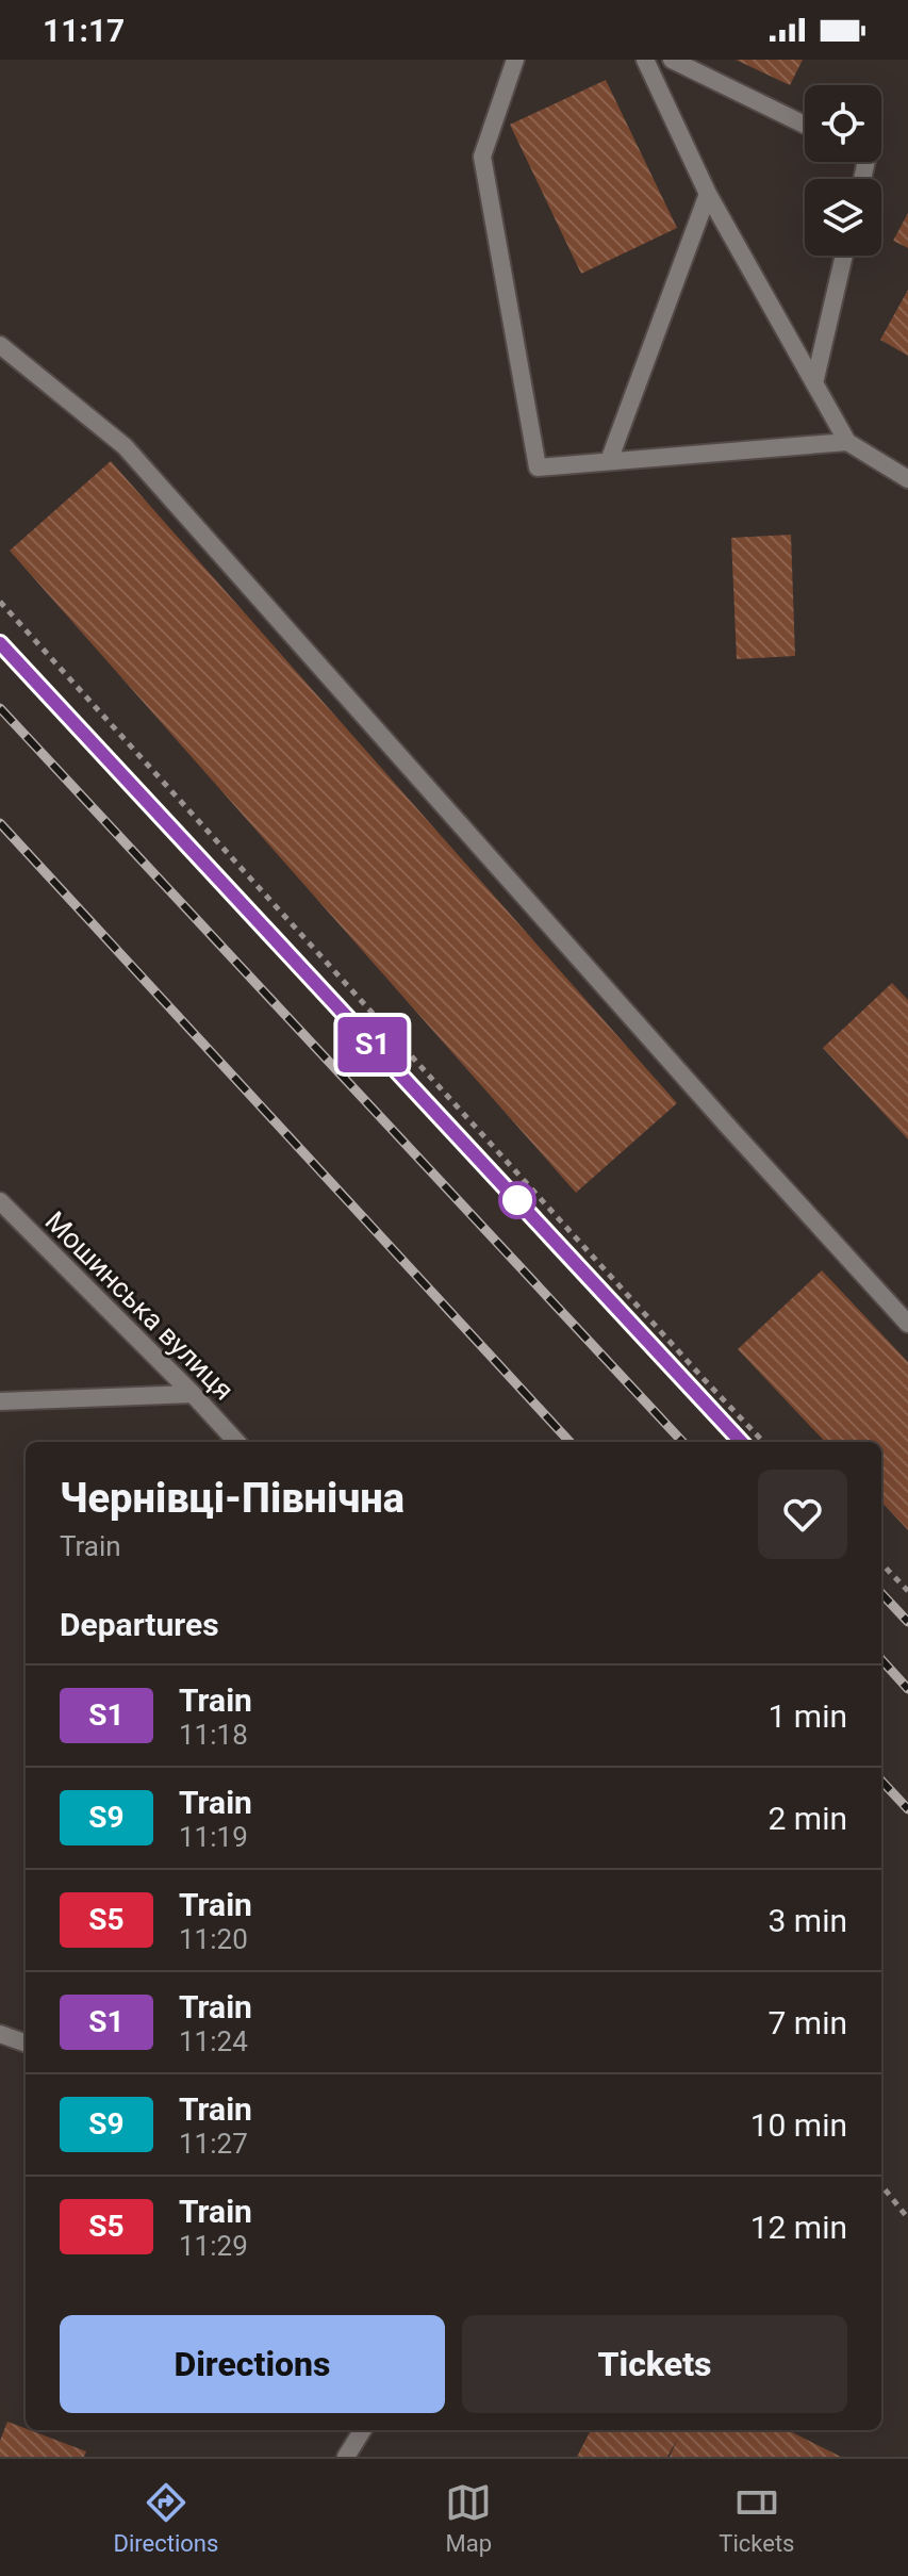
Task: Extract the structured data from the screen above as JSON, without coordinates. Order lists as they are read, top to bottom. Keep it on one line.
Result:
{"streets":{"street":["Мошинська вулиця"]},"page":{"status":"11:17","on_map":"S1","heading":[["Чернівці-Північна","Train"],"Departures"],"list":[{"mark":"S1","name":"Train","note":"11:18","value":"1 min"},{"mark":"S9","name":"Train","note":"11:19","value":"2 min"},{"mark":"S5","name":"Train","note":"11:20","value":"3 min"},{"mark":"S1","name":"Train","note":"11:24","value":"7 min"},{"mark":"S9","name":"Train","note":"11:27","value":"10 min"},{"mark":"S5","name":"Train","note":"11:29","value":"12 min"}],"buttons":["Directions","Tickets"],"tabs":["Directions","Map","Tickets"]}}
